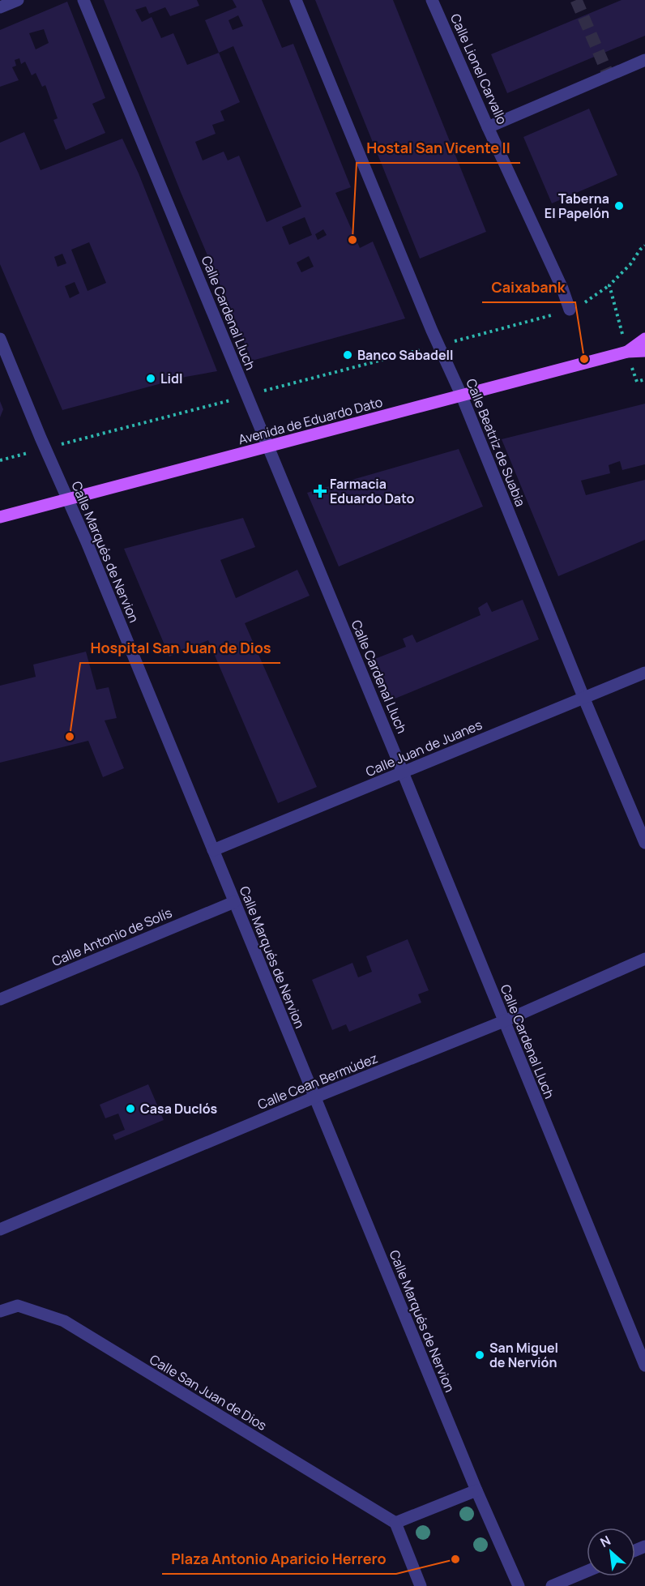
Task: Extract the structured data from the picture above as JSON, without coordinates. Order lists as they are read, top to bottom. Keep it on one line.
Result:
{"streets":{"main road":["Avenida de Eduardo Dato"],"street":["Calle Lionel Carvallo","Calle Cardenal Lluch","Calle Beatriz de Suabia","Calle Marqués de Nervion","Calle Juan de Juanes","Calle Antonio de Solís","Calle Cean Bermúdez","Calle San Juan de Dios"]},"crossings":[["Calle Cardenal Lluch","Avenida de Eduardo Dato"],["Calle Cardenal Lluch","Calle Juan de Juanes"],["Calle Cardenal Lluch","Calle Cean Bermúdez"],["Avenida de Eduardo Dato","Calle Beatriz de Suabia"],["Avenida de Eduardo Dato","Calle Marqués de Nervion"],["Calle Beatriz de Suabia","Calle Juan de Juanes"],["Calle Marqués de Nervion","Calle Juan de Juanes"],["Calle Marqués de Nervion","Calle Antonio de Solís"],["Calle Marqués de Nervion","Calle Cean Bermúdez"]],"places":{"other":["Taberna El Papelón","Hostal San Vicente II","Banco Sabadell","Caixabank","Lidl","Hospital San Juan de Dios","Casa Duclós","San Miguel de Nervión","Plaza Antonio Aparicio Herrero"],"health":["Farmacia Eduardo Dato"]},"north":"top left"}
